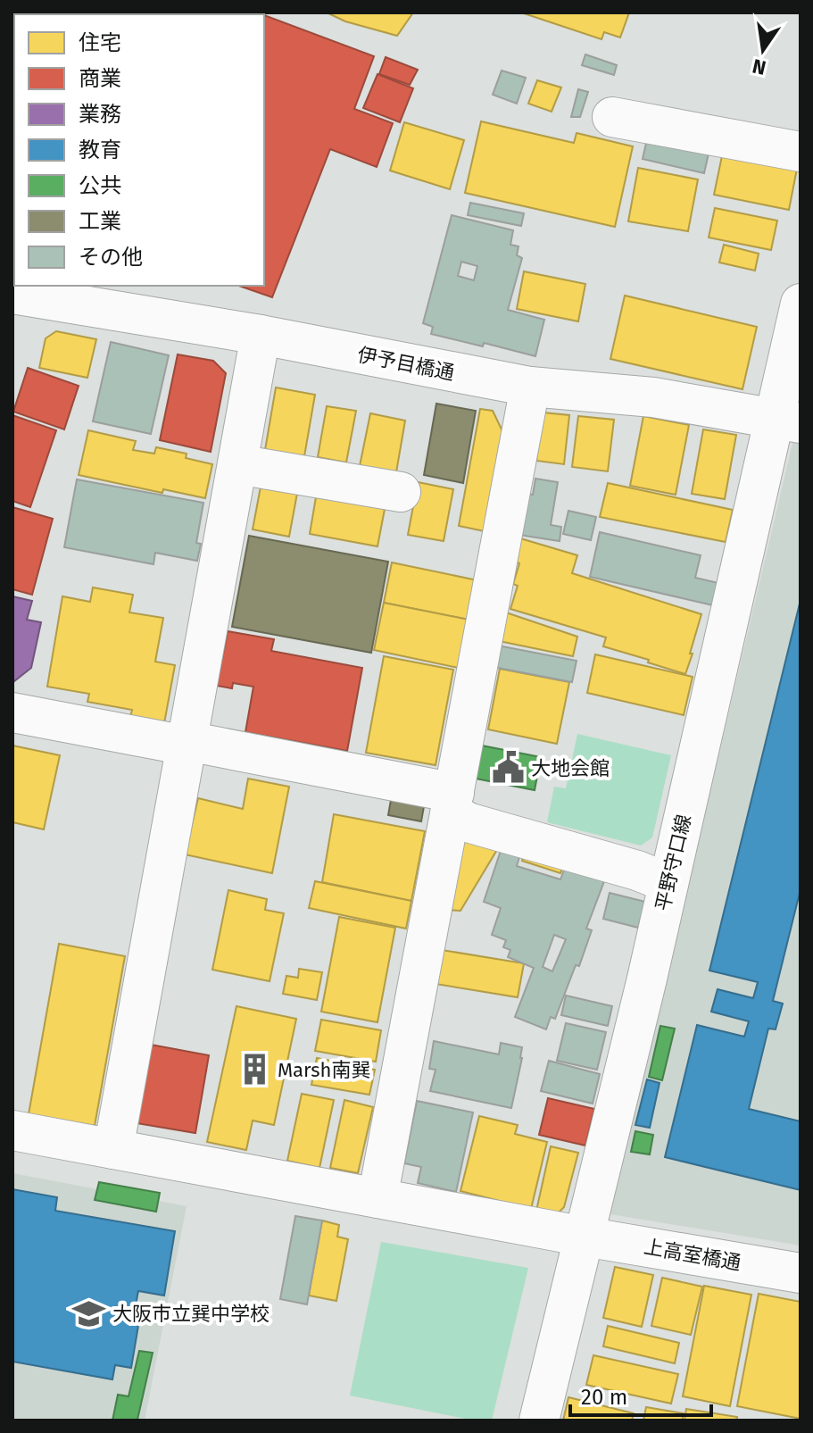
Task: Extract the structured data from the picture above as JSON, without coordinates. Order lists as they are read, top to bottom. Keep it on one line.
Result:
{"streets":{"main road":["伊予目橋通","平野守口線","上高室橋通"]},"crossings":[["伊予目橋通","平野守口線"],["平野守口線","上高室橋通"]],"places":{"public building":["大地会館"],"building":["Marsh南巽"],"school or university":["大阪市立巽中学校"]},"legend":["住宅","商業","業務","教育","公共","工業","その他"],"scale_bar":"20 m","north":"bottom"}
